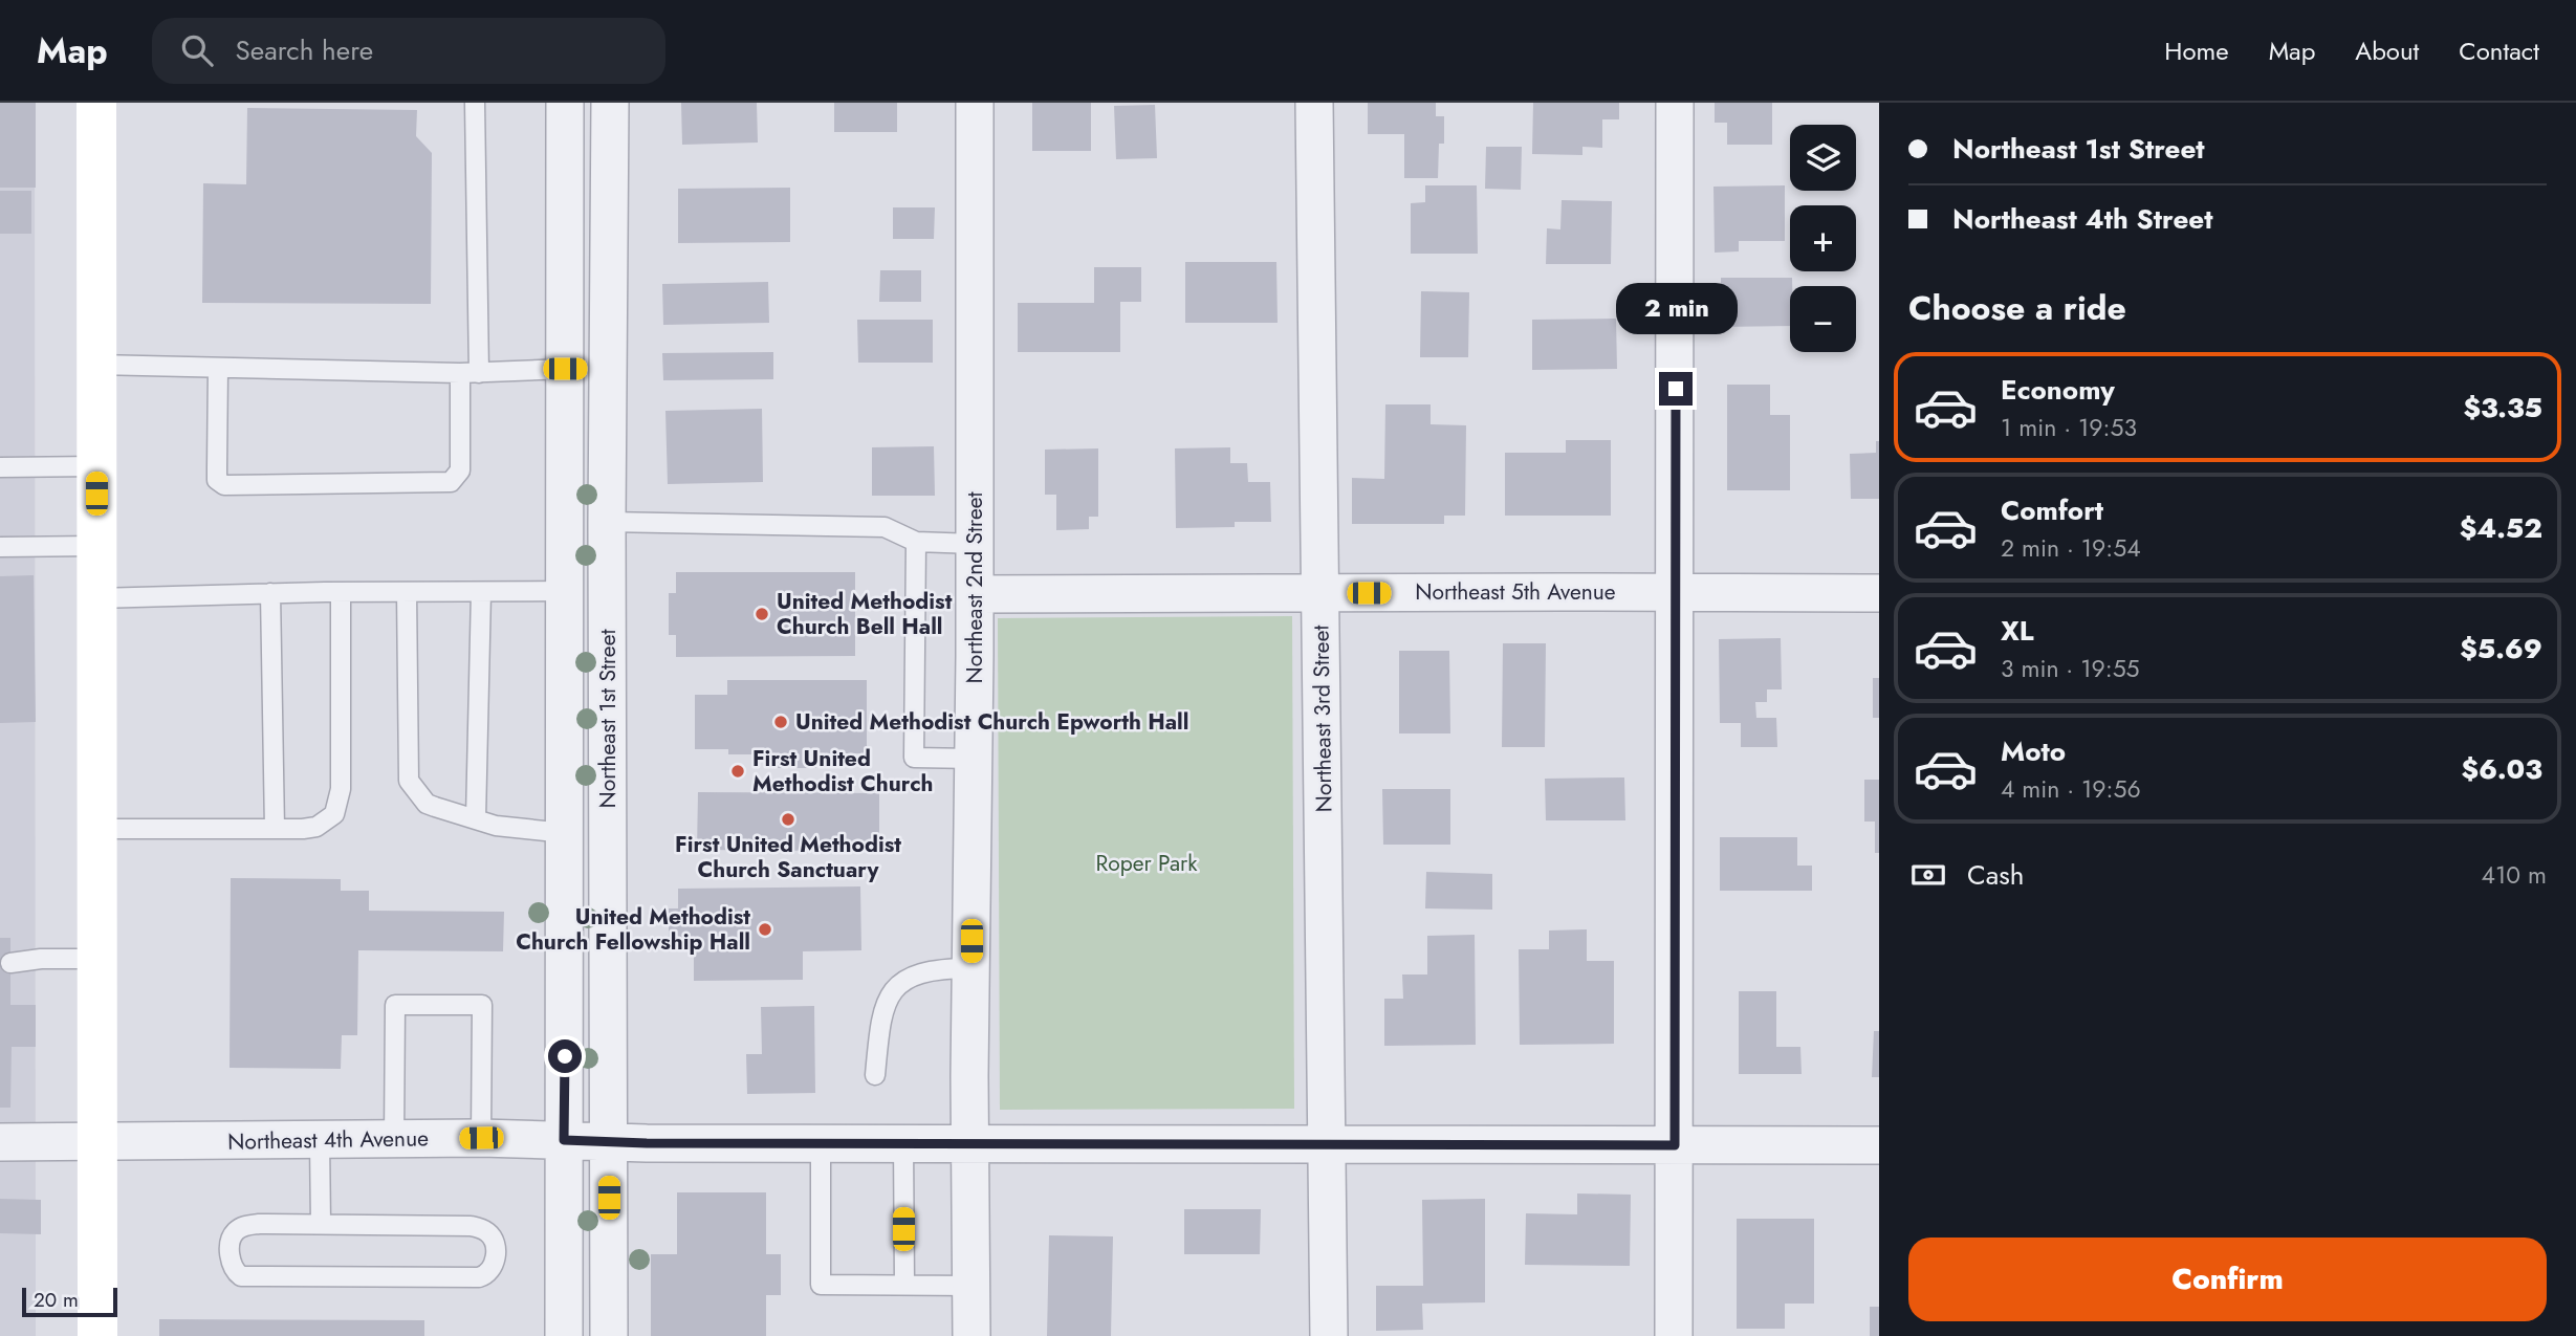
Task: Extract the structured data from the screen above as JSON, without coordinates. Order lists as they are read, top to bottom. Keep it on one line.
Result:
{"streets":{"street":["Northeast 2nd Street","Northeast 5th Avenue","Northeast 1st Street","Northeast 3rd Street","Northeast 4th Avenue"]},"crossings":[["Northeast 2nd Street","Northeast 5th Avenue"],["Northeast 2nd Street","Northeast 4th Avenue"],["Northeast 5th Avenue","Northeast 3rd Street"],["Northeast 1st Street","Northeast 4th Avenue"],["Northeast 3rd Street","Northeast 4th Avenue"]],"parks":["Roper Park"],"places":["United Methodist Church Bell Hall","United Methodist Church Epworth Hall","First United Methodist Church","First United Methodist Church Sanctuary","United Methodist Church Fellowship Hall"],"scale_bar":"20 m","page":{"header":"Map","search":"Search here","nav":["Home","Map","About","Contact"],"banner":["Northeast 1st Street","Northeast 4th Street"],"map_buttons":["+","−"],"heading":"Choose a ride","bubble":"2 min","list":[{"name":"Economy","note":"1 min · 19:53","value":"$3.35"},{"name":"Comfort","note":"2 min · 19:54","value":"$4.52"},{"name":"XL","note":"3 min · 19:55","value":"$5.69"},{"name":"Moto","note":"4 min · 19:56","value":"$6.03"}],"pay":["Cash","410 m"],"buttons":"Confirm","scale":"20 m"}}
